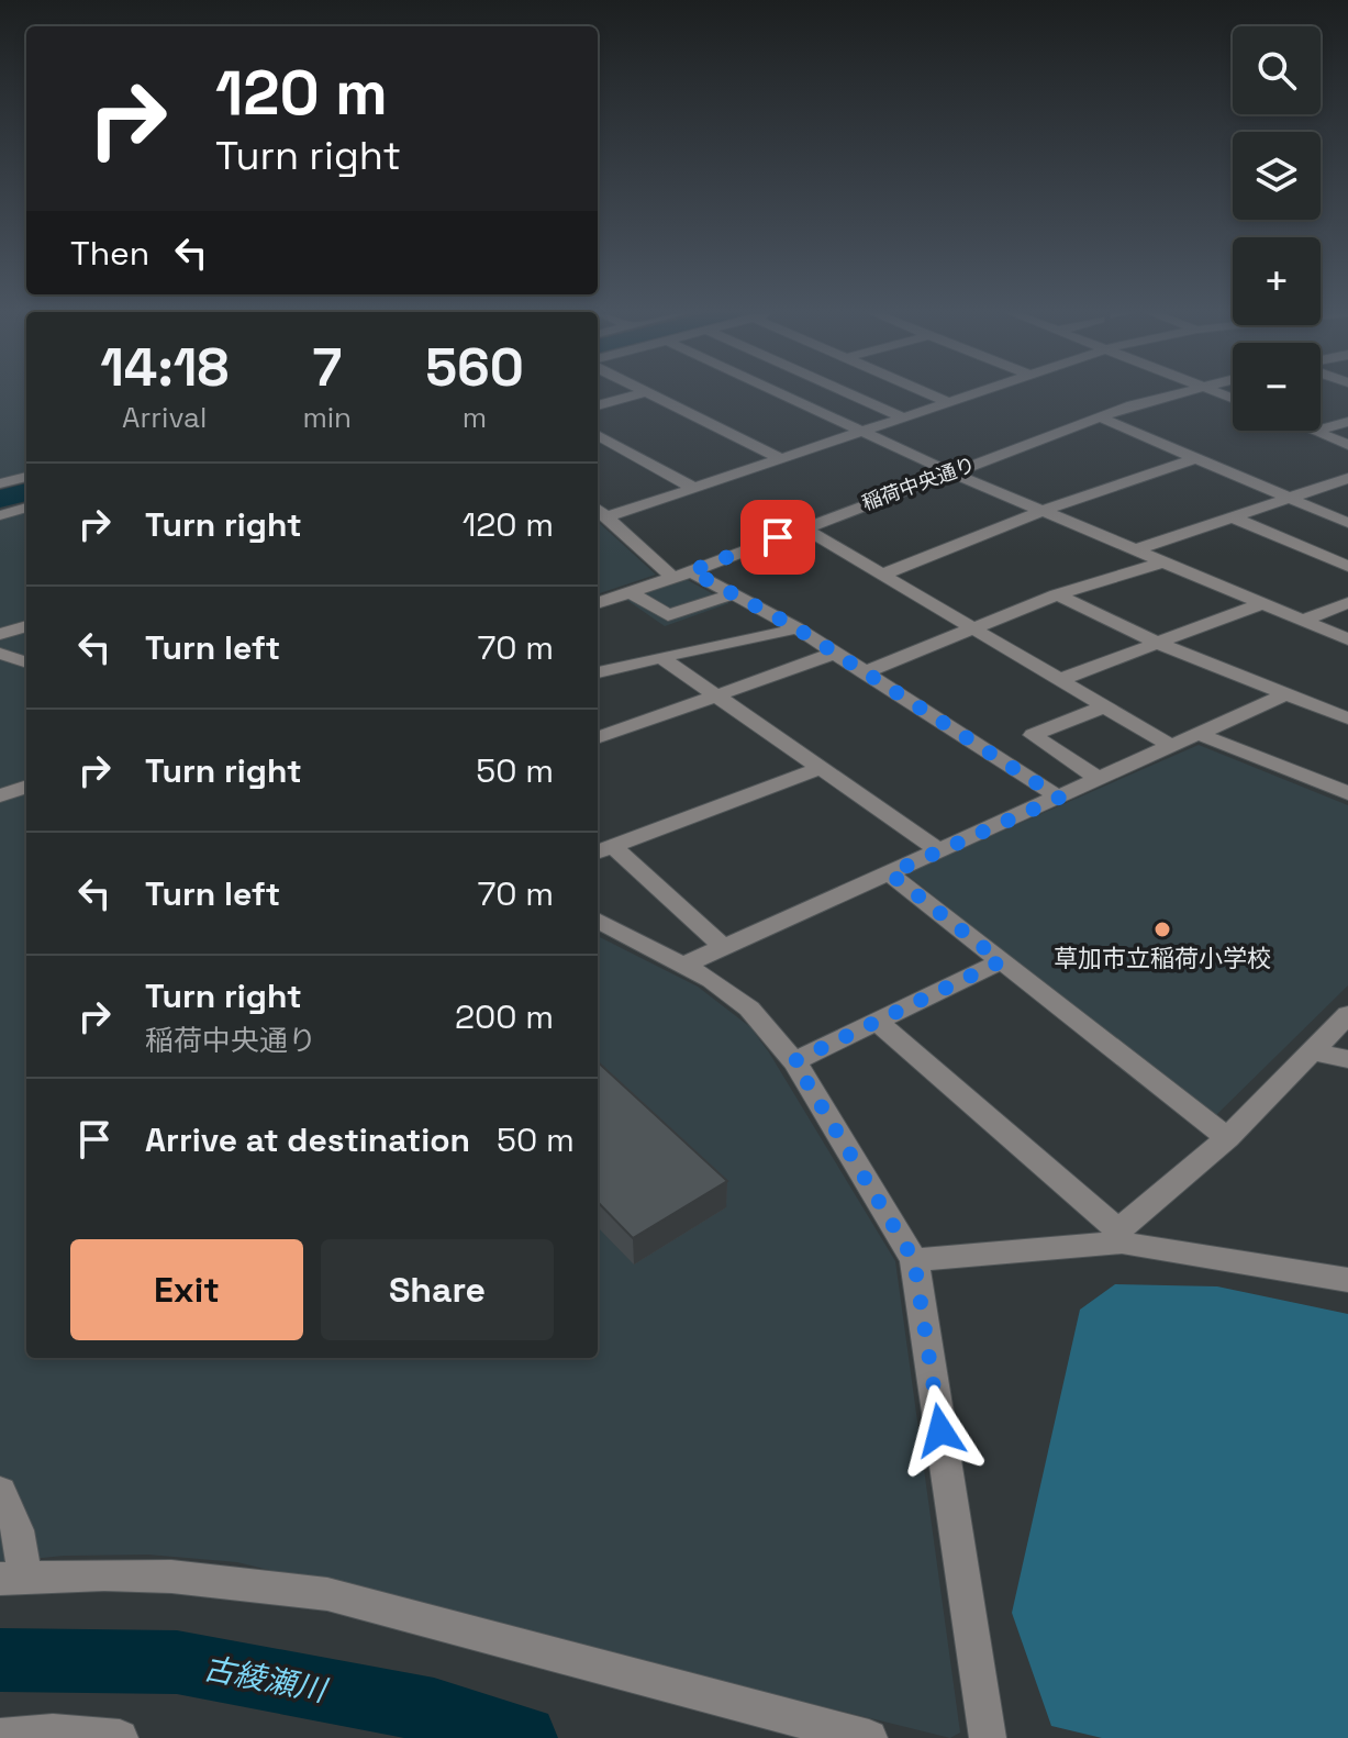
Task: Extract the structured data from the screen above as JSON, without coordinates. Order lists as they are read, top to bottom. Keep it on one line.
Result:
{"streets":{"street":["稲荷中央通り"]},"water":["古綾瀬川"],"places":["草加市立稲荷小学校"],"page":{"map_buttons":["+","−"],"turn":["120 m","Turn right"],"then":"Then","eta":["14:18","Arrival","7","min","560","m"],"list":[{"name":"Turn right","value":"120 m"},{"name":"Turn left","value":"70 m"},{"name":"Turn right","value":"50 m"},{"name":"Turn left","value":"70 m"},{"name":"Turn right","note":"稲荷中央通り","value":"200 m"},{"name":"Arrive at destination","value":"50 m"}],"buttons":["Exit","Share"]}}
